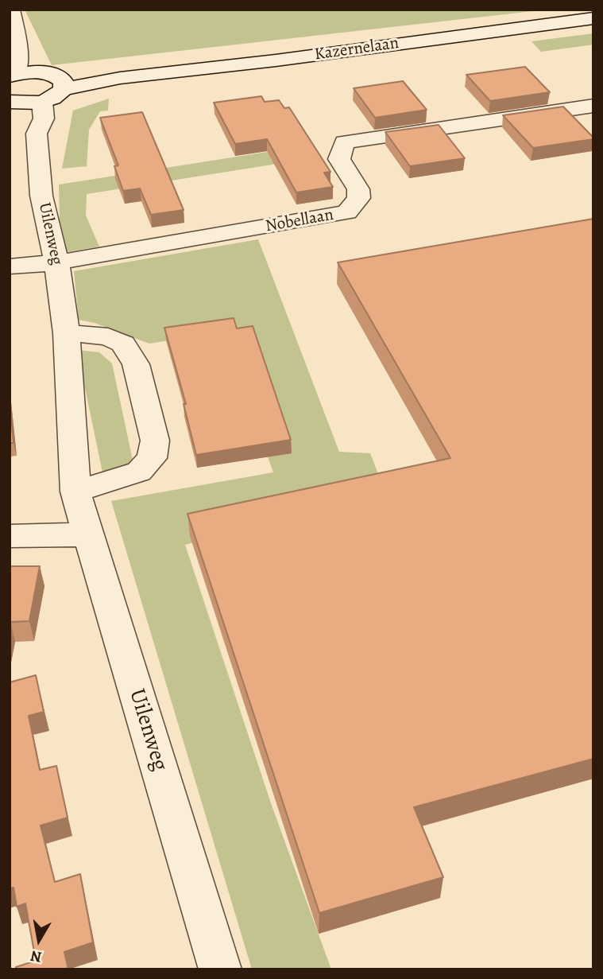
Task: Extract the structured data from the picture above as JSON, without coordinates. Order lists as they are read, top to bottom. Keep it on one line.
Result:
{"streets":{"street":["Kazernelaan","Nobellaan","Uilenweg"]},"crossings":[["Nobellaan","Uilenweg"]],"north":"bottom"}
